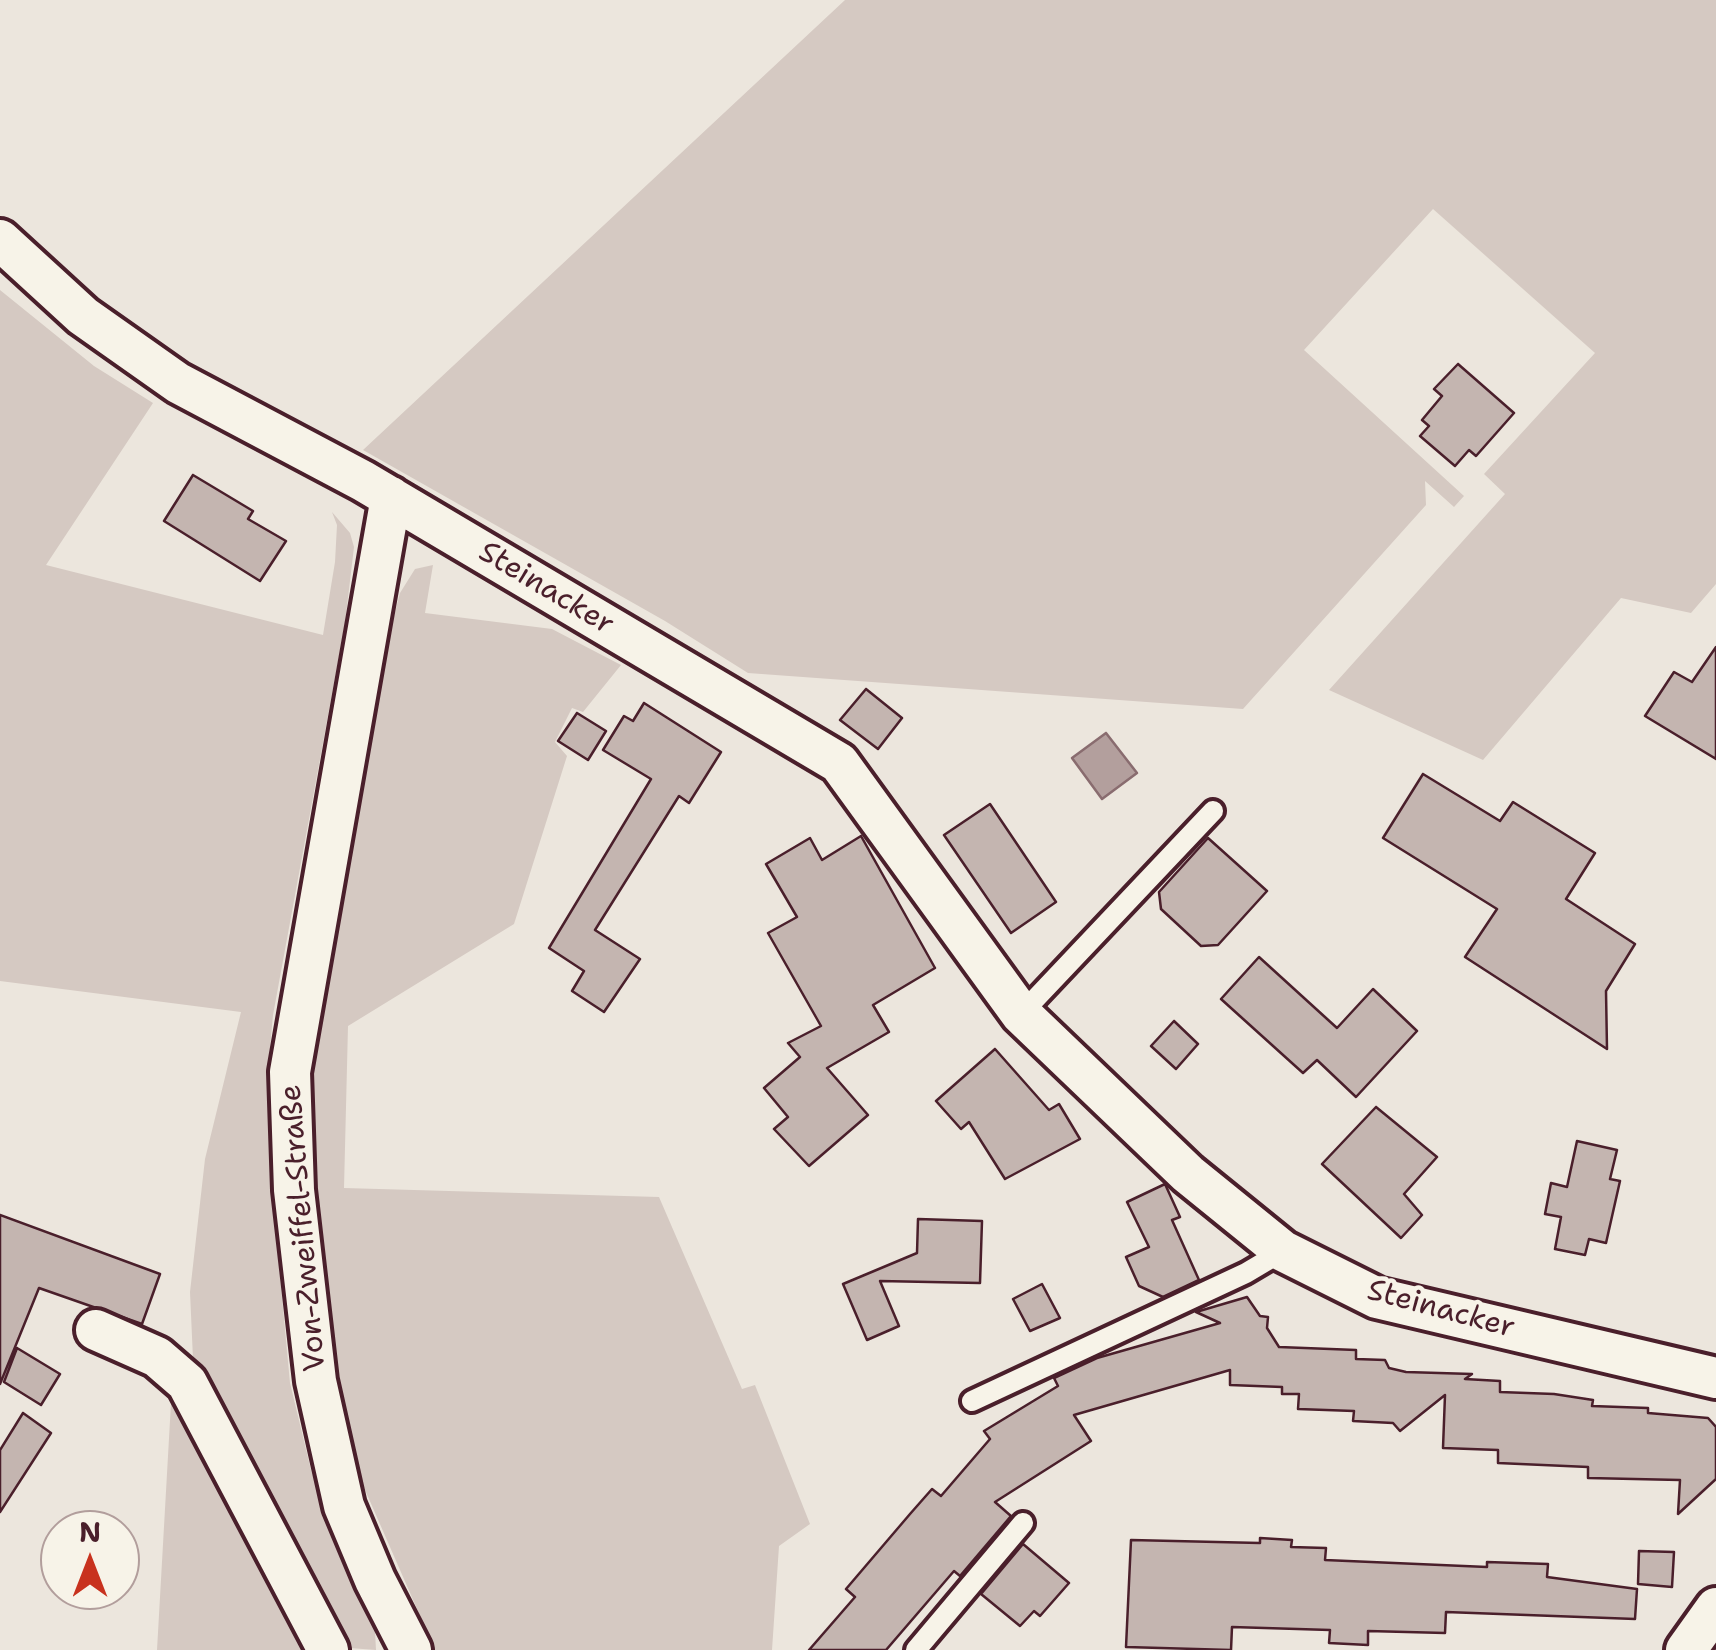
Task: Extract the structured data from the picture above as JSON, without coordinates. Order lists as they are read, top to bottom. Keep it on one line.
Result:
{"streets":{"street":["Steinacker","Von-Zweiffel-Straße"]},"crossings":[["Steinacker","Von-Zweiffel-Straße"]],"north":"top"}
